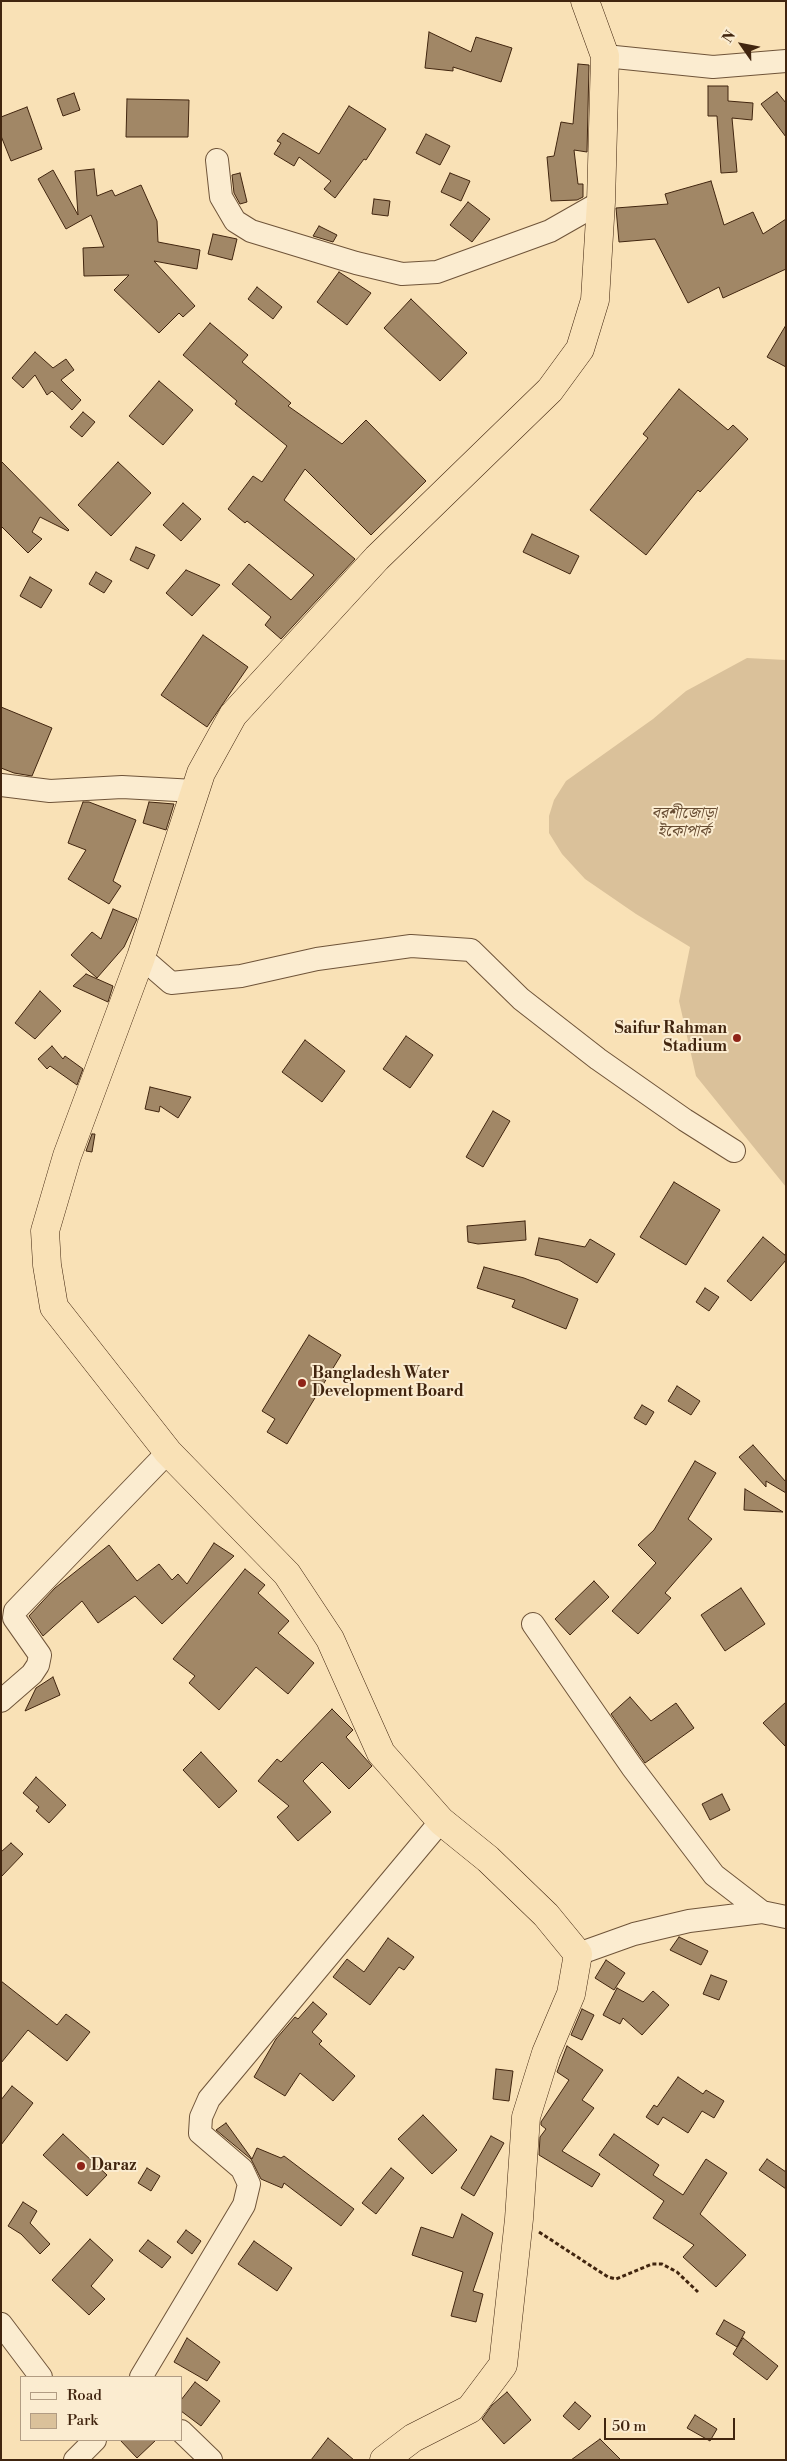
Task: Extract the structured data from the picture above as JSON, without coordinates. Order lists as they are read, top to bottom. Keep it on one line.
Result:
{"parks":["বরশীজোড়া ইকোপার্ক"],"places":["Saifur Rahman Stadium","Bangladesh Water Development Board","Daraz"],"legend":["Road","Park"],"scale_bar":"50 m","north":"top left"}
